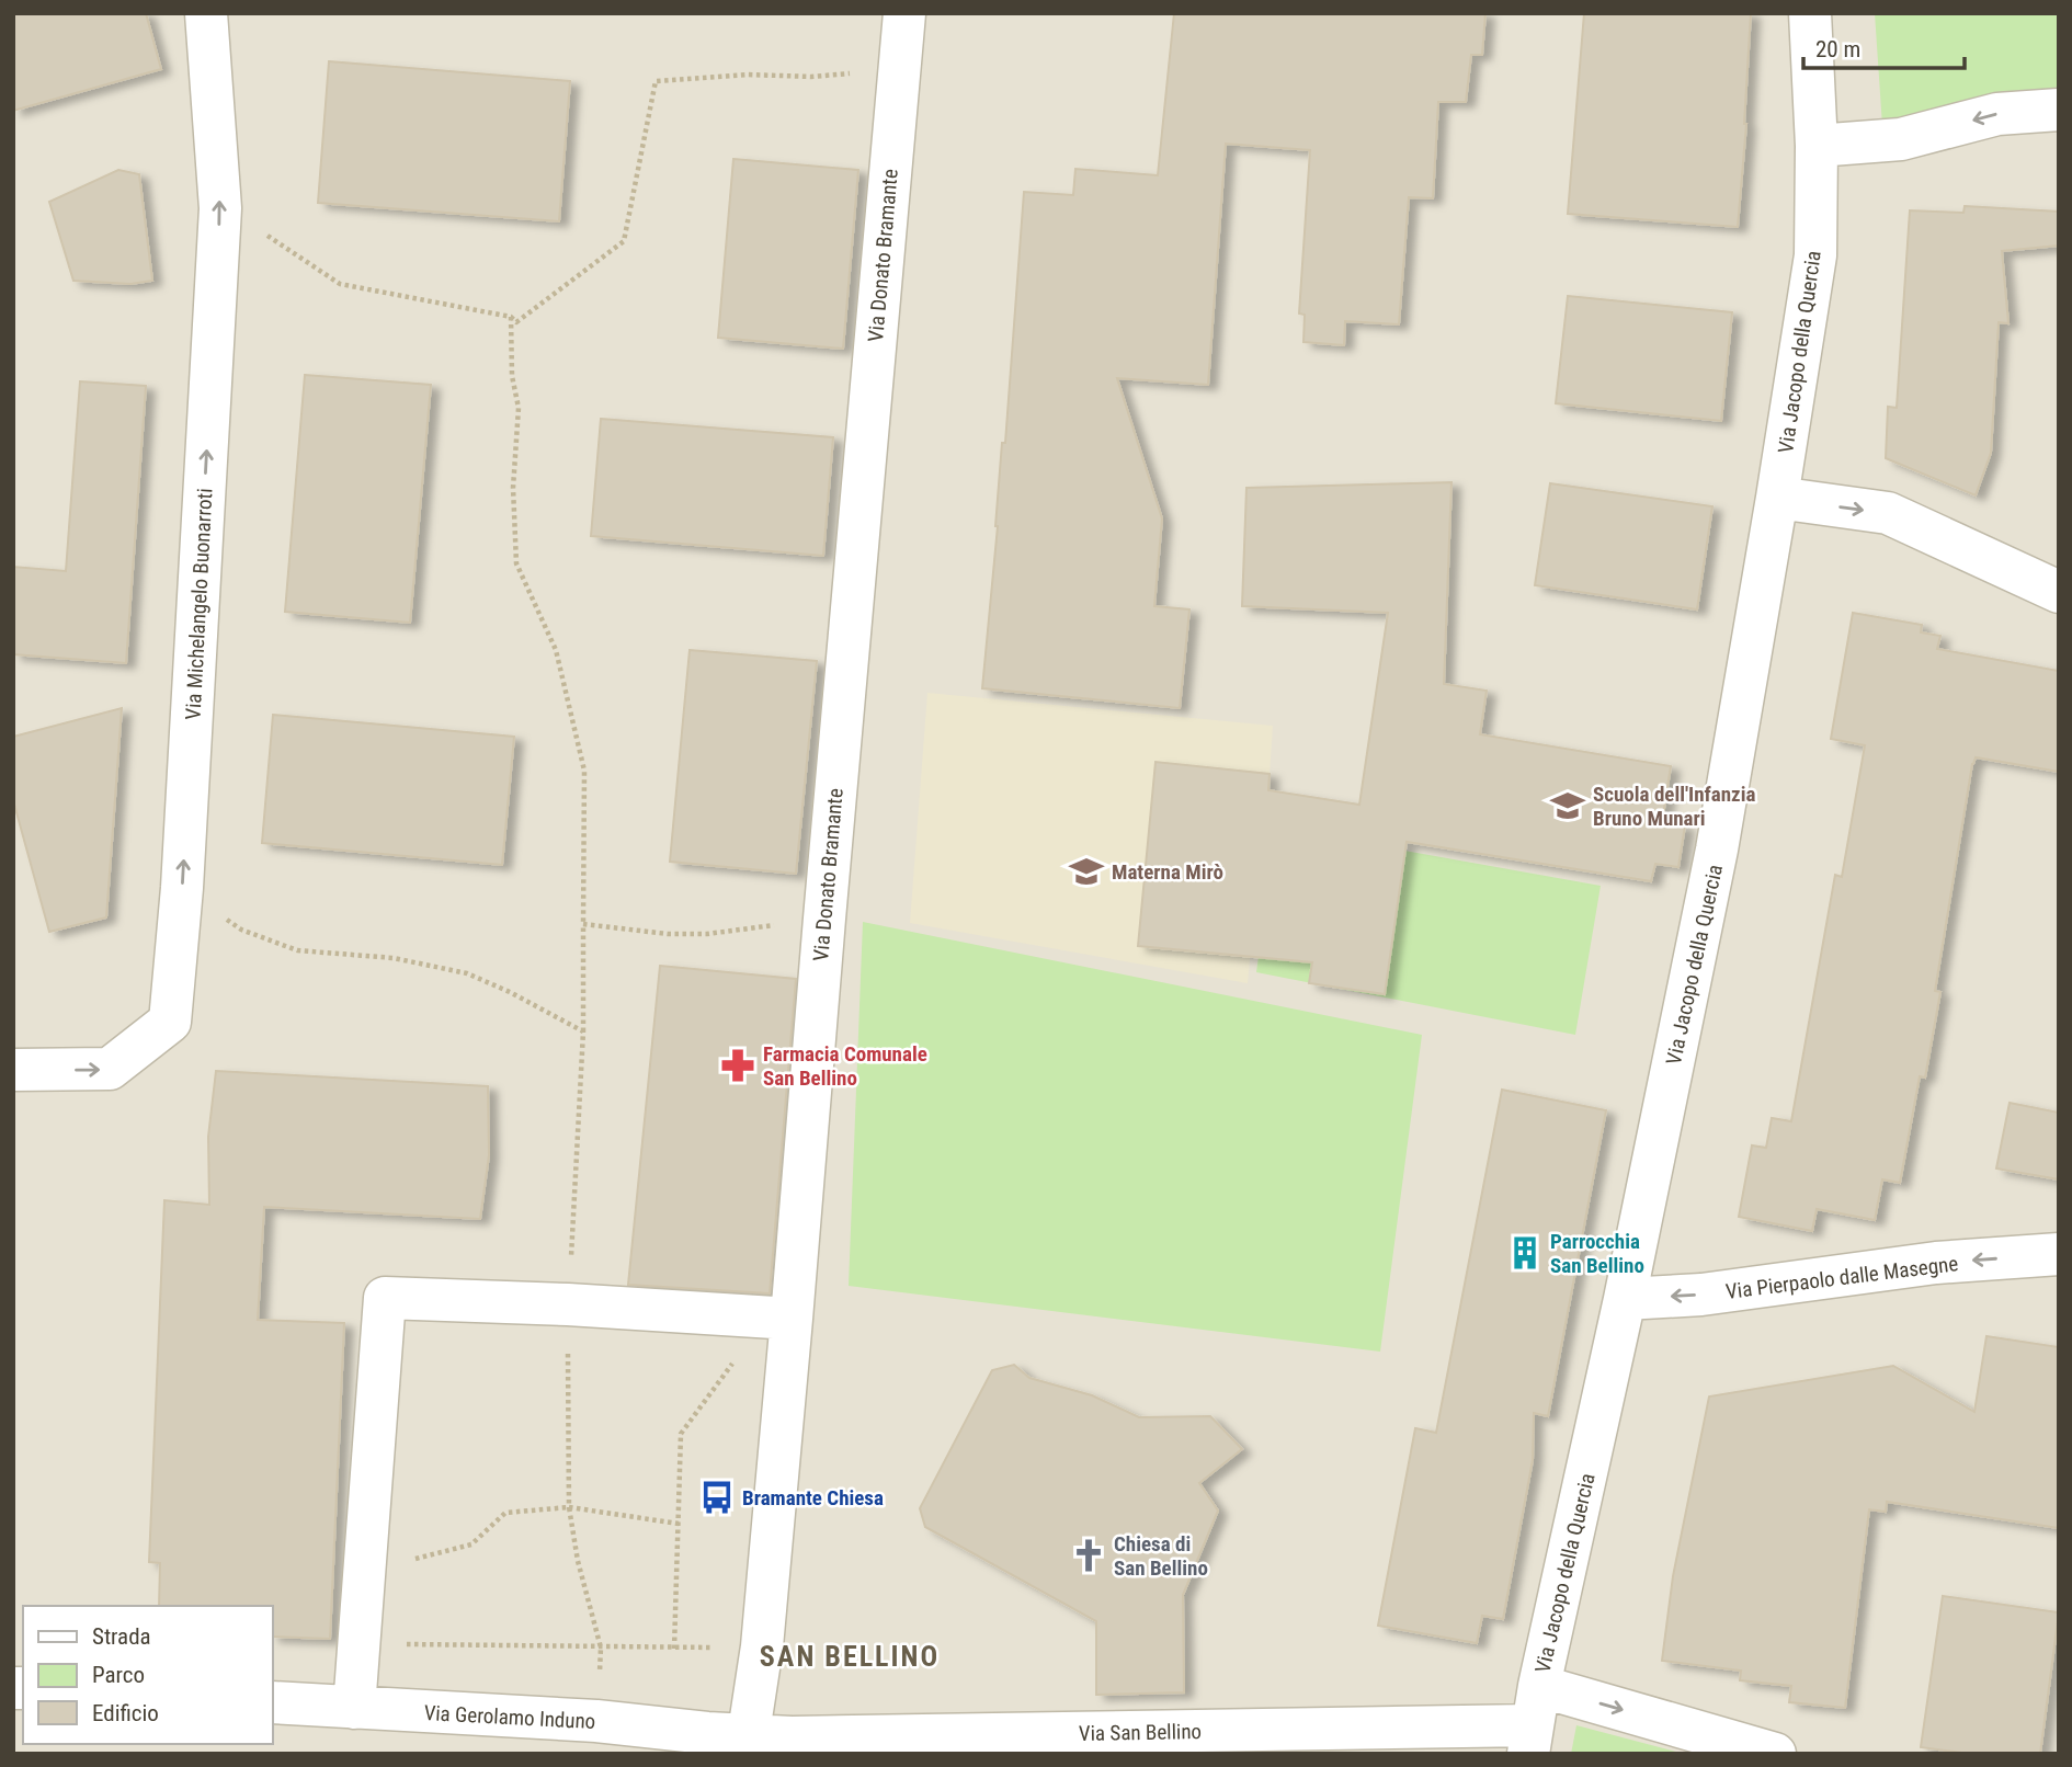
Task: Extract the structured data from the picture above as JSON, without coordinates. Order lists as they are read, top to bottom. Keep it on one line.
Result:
{"streets":{"street":["Via Donato Bramante","Via Jacopo della Quercia","Via Michelangelo Buonarroti","Via Pierpaolo dalle Masegne","Via Gerolamo Induno","Via San Bellino"]},"crossings":[["Via Donato Bramante","Via Gerolamo Induno"],["Via Donato Bramante","Via San Bellino"],["Via Jacopo della Quercia","Via Pierpaolo dalle Masegne"],["Via Jacopo della Quercia","Via San Bellino"],["Via Gerolamo Induno","Via San Bellino"]],"one_way":["Via Michelangelo Buonarroti","Via Pierpaolo dalle Masegne"],"districts":["SAN BELLINO"],"places":{"school or university":["Scuola dell'Infanzia Bruno Munari","Materna Mirò"],"pharmacy":["Farmacia Comunale San Bellino"],"building":["Parrocchia San Bellino"],"bus stop":["Bramante Chiesa"],"church":["Chiesa di San Bellino"]},"legend":["Strada","Parco","Edificio"],"scale_bar":"20 m"}
